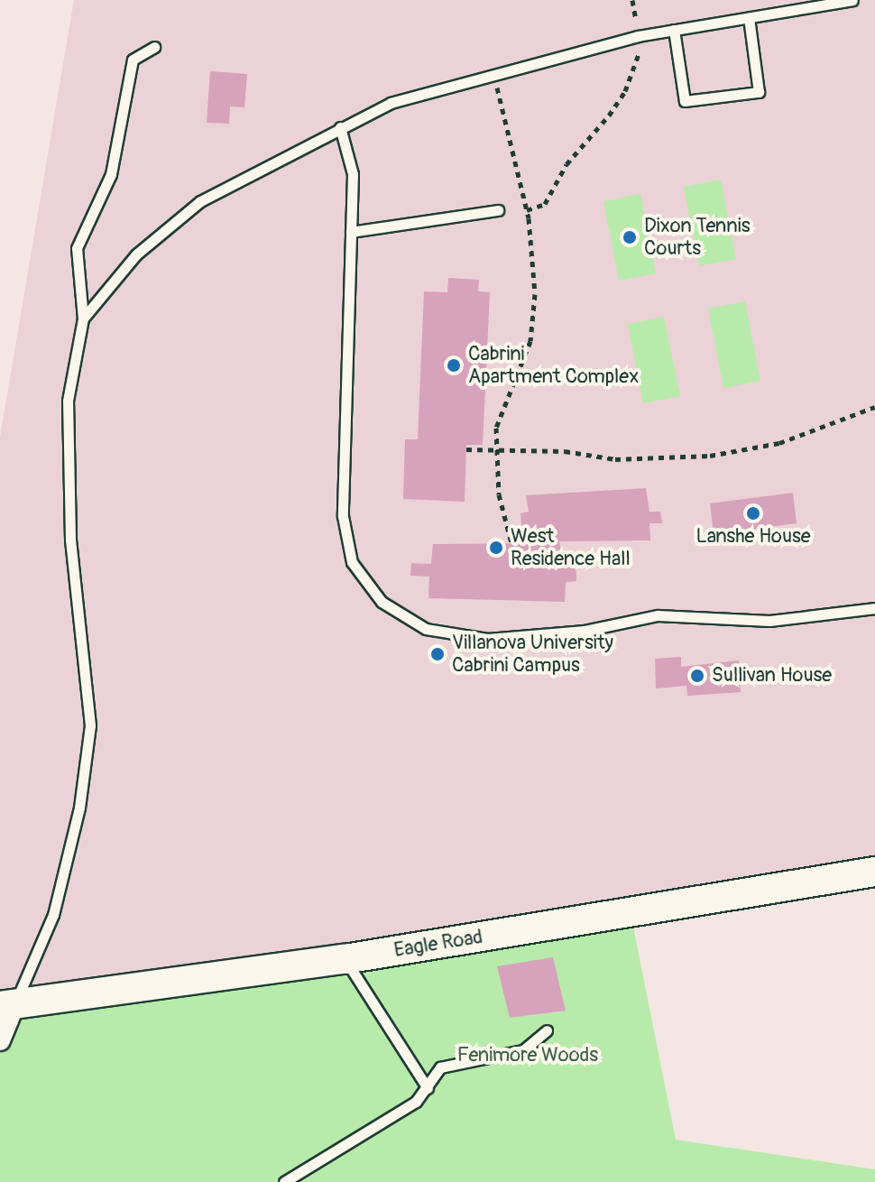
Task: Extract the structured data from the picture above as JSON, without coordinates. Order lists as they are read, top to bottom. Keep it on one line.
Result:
{"streets":{"street":["Eagle Road"]},"parks":["Fenimore Woods"],"places":["Dixon Tennis Courts","Cabrini Apartment Complex","Lanshe House","West Residence Hall","Villanova University Cabrini Campus","Sullivan House"]}
